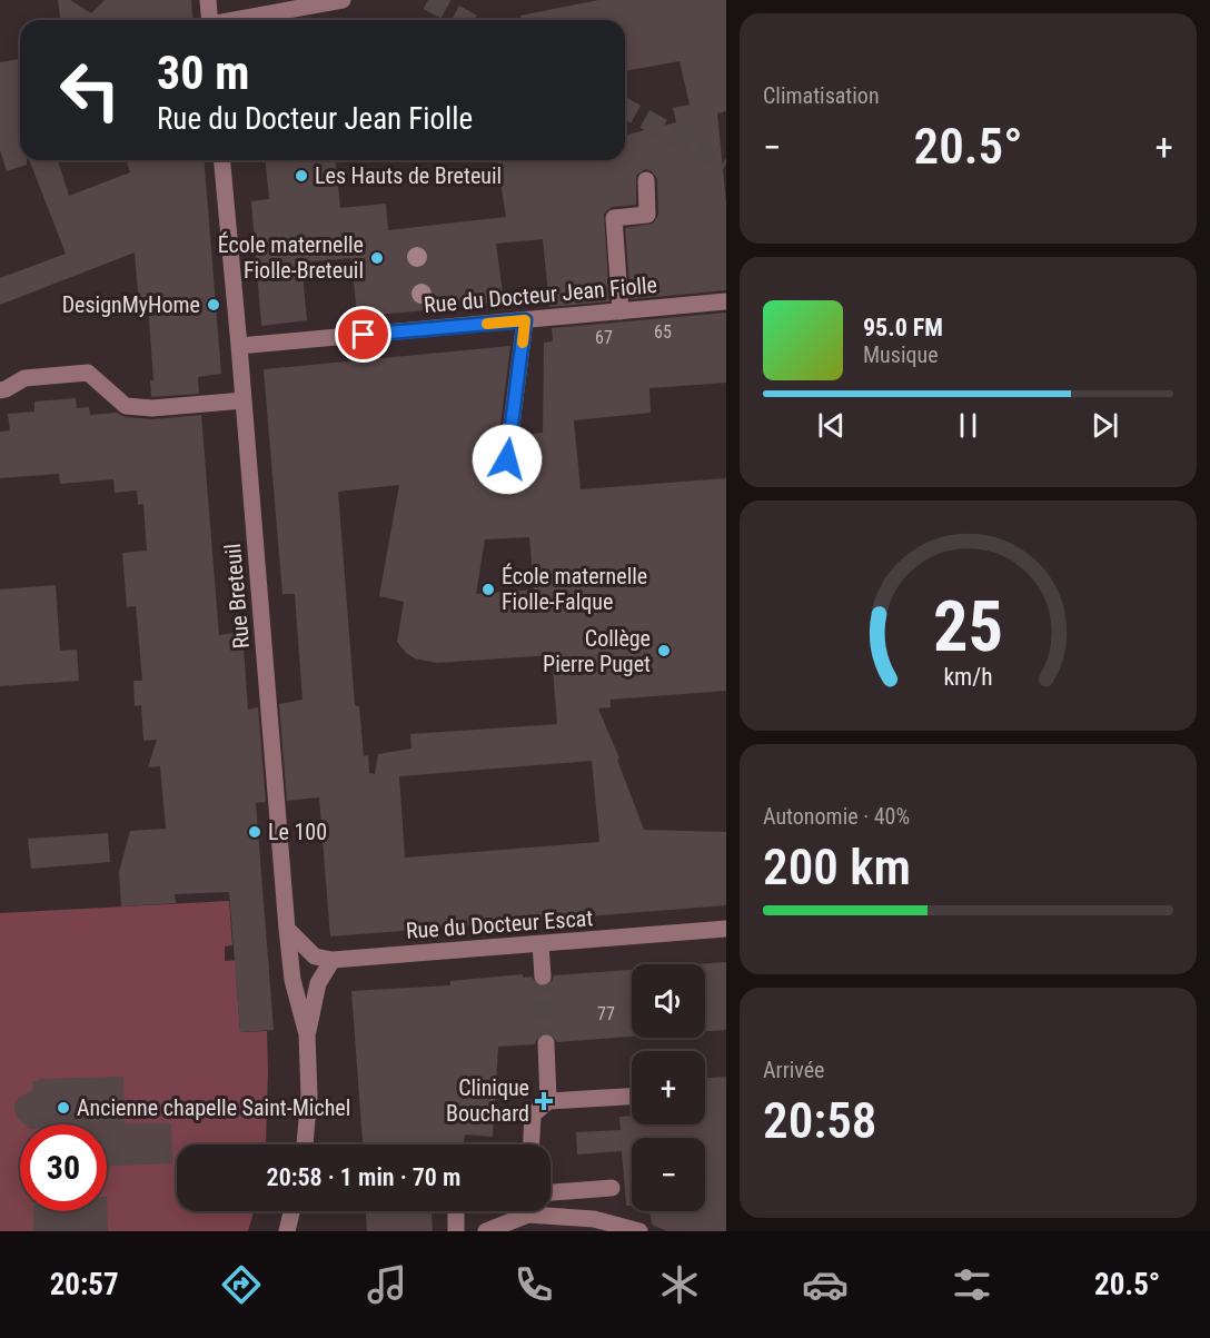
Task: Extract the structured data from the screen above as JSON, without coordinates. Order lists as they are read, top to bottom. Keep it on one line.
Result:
{"streets":{"street":["Rue du Docteur Jean Fiolle","Rue Breteuil","Rue du Docteur Escat"]},"crossings":[["Rue du Docteur Jean Fiolle","Rue Breteuil"],["Rue Breteuil","Rue du Docteur Escat"]],"places":{"other":["Les Hauts de Breteuil","École maternelle Fiolle-Breteuil","DesignMyHome","École maternelle Fiolle-Falque","Collège Pierre Puget","Le 100","Ancienne chapelle Saint-Michel"],"health":["Clinique Bouchard"]},"house_numbers":["65","67","77"],"page":{"tile":["Climatisation",["Autonomie · 40%","200 km"],["Arrivée","20:58"]],"turn":["30 m","Rue du Docteur Jean Fiolle"],"heat":["−","20.5°","+"],"song":["95.0 FM","Musique"],"map_buttons":["+","−"],"limit":"30","trip":"20:58 · 1 min · 70 m","tabs":["20:57","20.5°"],"gauge":["25","km/h"]}}
